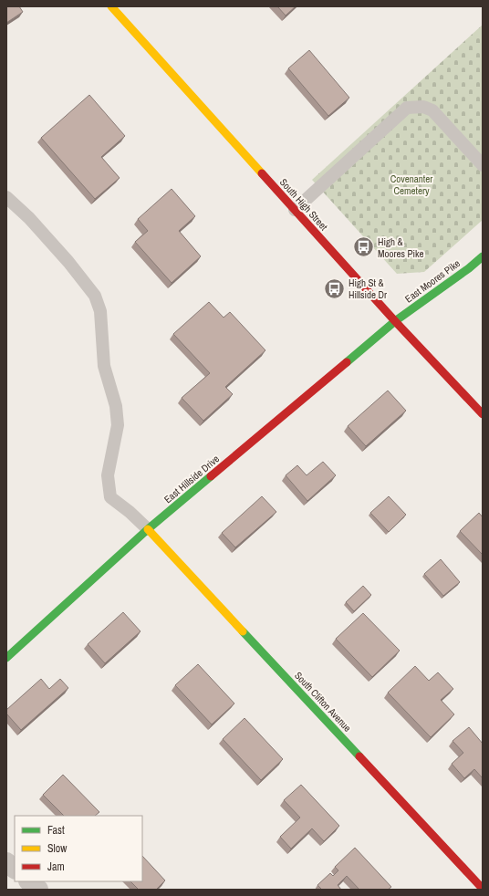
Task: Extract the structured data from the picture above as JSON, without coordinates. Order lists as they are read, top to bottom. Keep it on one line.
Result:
{"streets":{"street":["South High Street","East Moores Pike","East Hillside Drive","South Clifton Avenue"]},"crossings":[["South High Street","East Moores Pike"],["South High Street","East Hillside Drive"],["East Moores Pike","East Hillside Drive"],["East Hillside Drive","South Clifton Avenue"]],"parks":["Covenanter Cemetery"],"places":{"bus stop":["High & Moores Pike","High St & Hillside Dr"]},"legend":["Fast","Slow","Jam"]}
